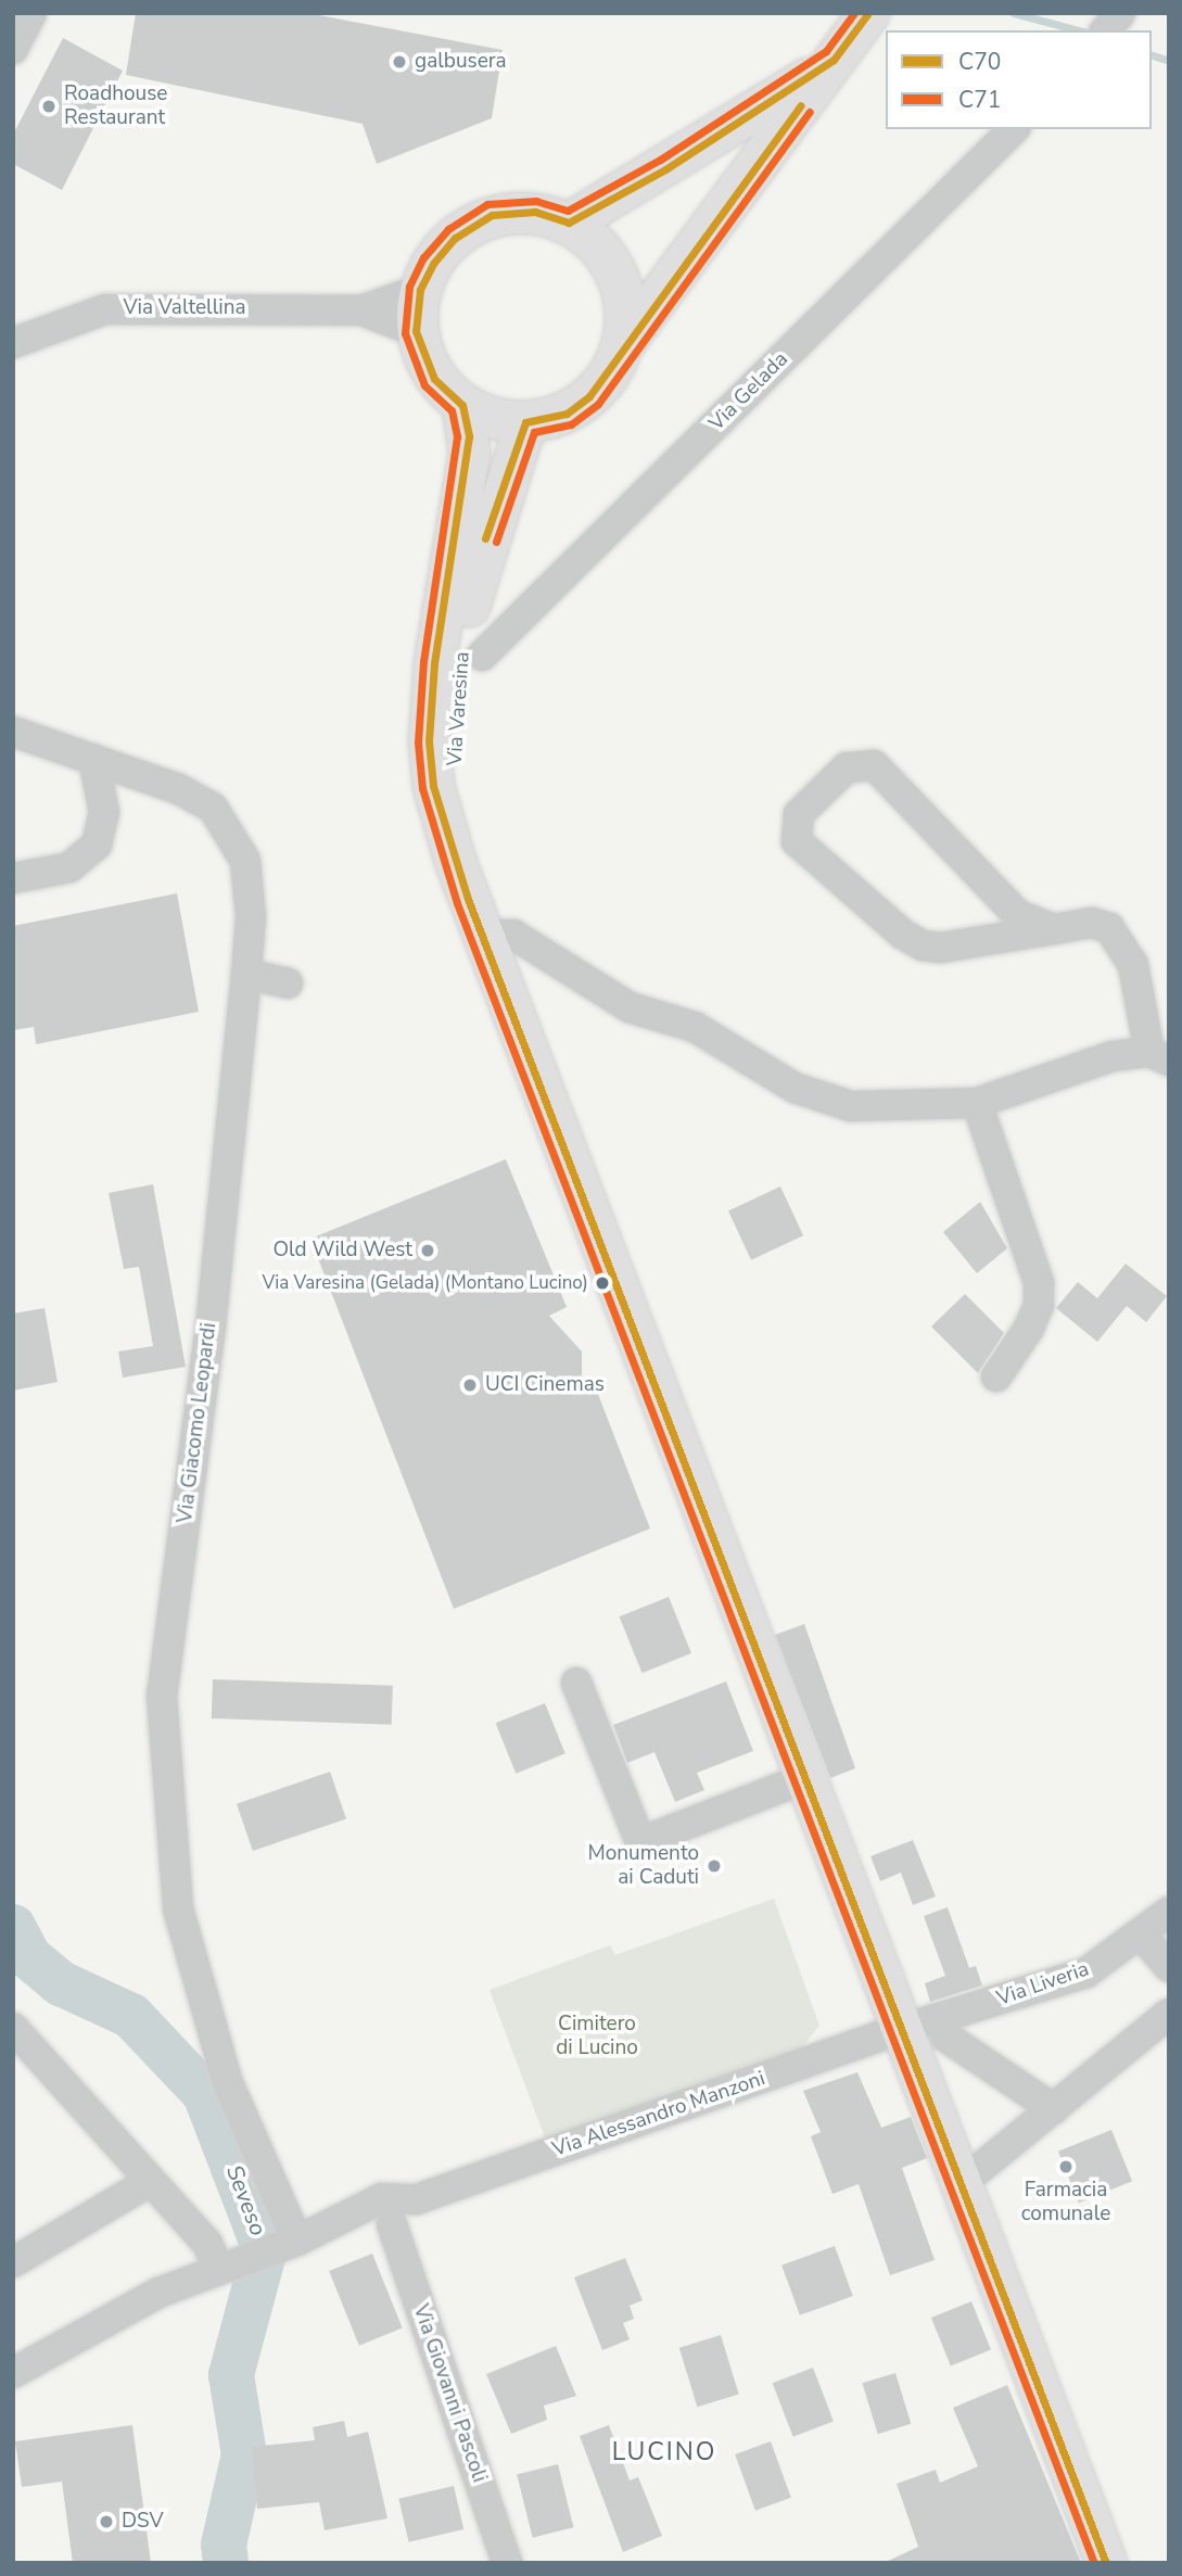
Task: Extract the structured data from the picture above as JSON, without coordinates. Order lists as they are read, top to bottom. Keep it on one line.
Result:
{"streets":{"main road":["Via Varesina"],"street":["Via Valtellina","Via Gelada","Via Giacomo Leopardi","Via Liveria","Via Alessandro Manzoni","Via Giovanni Pascoli"]},"crossings":[["Via Valtellina","Via Varesina"],["Via Giacomo Leopardi","Via Alessandro Manzoni"],["Via Liveria","Via Alessandro Manzoni"],["Via Alessandro Manzoni","Via Giovanni Pascoli"]],"districts":["LUCINO"],"water":["Seveso"],"parks":["Cimitero di Lucino"],"places":["galbusera","Roadhouse Restaurant","Old Wild West","Via Varesina (Gelada) (Montano Lucino)","UCI Cinemas","Monumento ai Caduti","Farmacia comunale","DSV"],"lines":["transit line C70","transit line C71"],"legend":["C70","C71"]}
